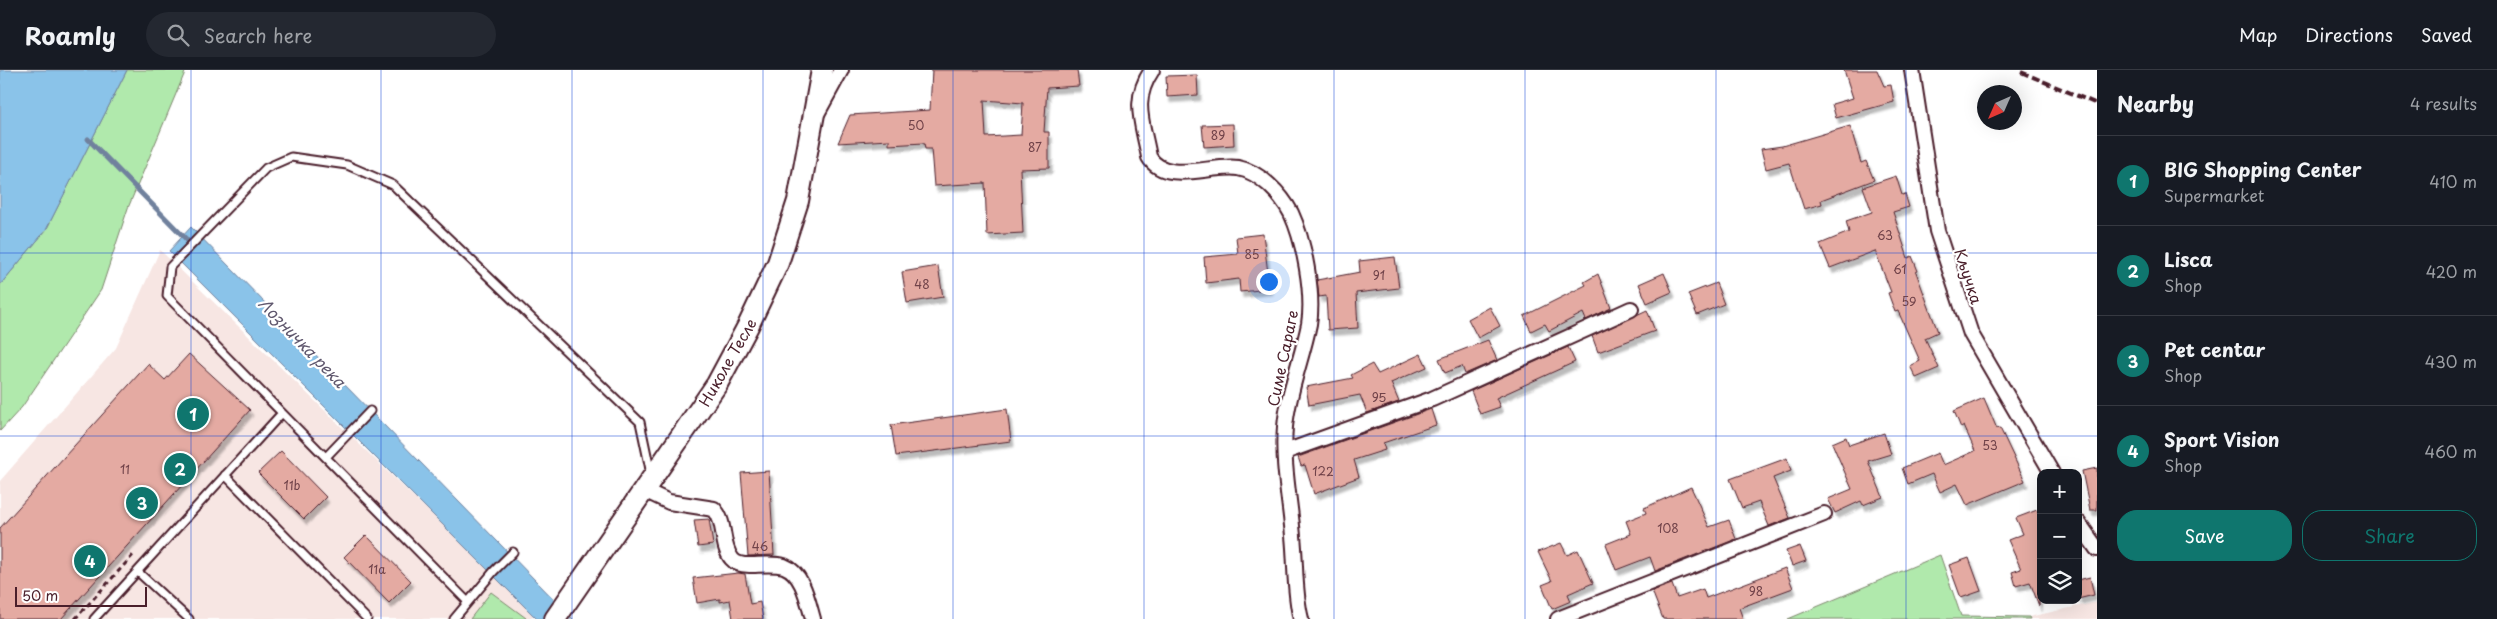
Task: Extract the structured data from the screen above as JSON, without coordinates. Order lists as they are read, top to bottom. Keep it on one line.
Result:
{"streets":{"street":["Кључка","Симе Сараге","Николе Тесле"]},"water":["Лозничка река"],"house_numbers":["50","89","87","63","85","61","91","48","59","95","53","11","122","11b","108","46","11a","98"],"scale_bar":"50 m","north":"bottom left","page":{"header":"Roamly","search":"Search here","nav":["Map","Directions","Saved"],"heading":["Nearby","4 results"],"list":[{"mark":"1","name":"BIG Shopping Center","note":"Supermarket","value":"410 m"},{"mark":"2","name":"Lisca","note":"Shop","value":"420 m"},{"mark":"3","name":"Pet centar","note":"Shop","value":"430 m"},{"mark":"4","name":"Sport Vision","note":"Shop","value":"460 m"}],"pins":["1","2","3","4"],"map_buttons":["+","−"],"buttons":["Save","Share"],"scale":"50 m"}}
